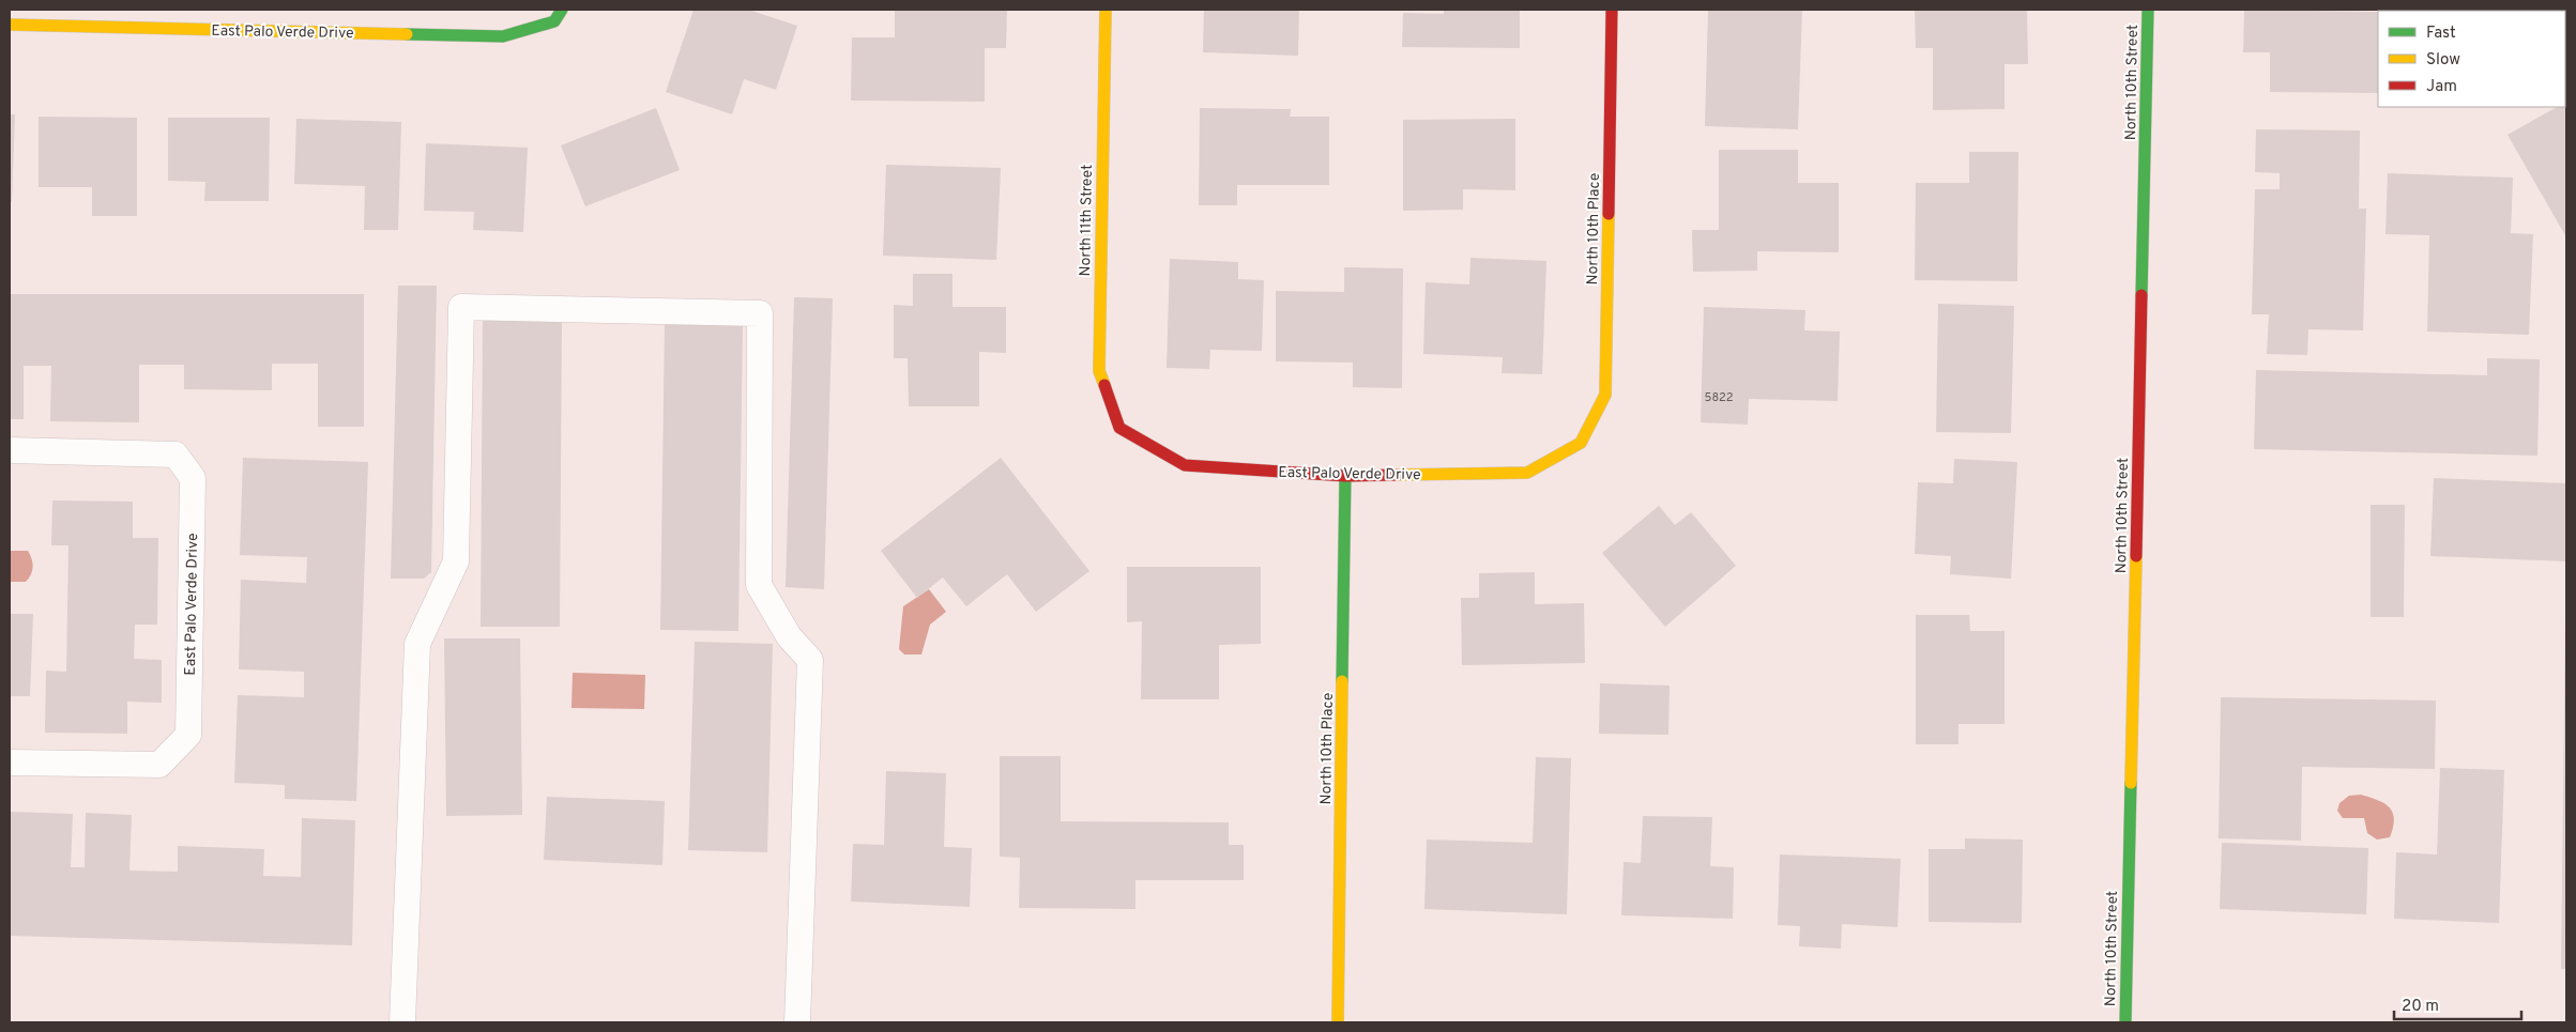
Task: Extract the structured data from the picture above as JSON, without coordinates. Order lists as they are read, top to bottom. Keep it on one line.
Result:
{"streets":{"street":["East Palo Verde Drive","North 10th Street","North 11th Street","North 10th Place"]},"crossings":[["East Palo Verde Drive","North 11th Street"],["East Palo Verde Drive","North 10th Place"]],"house_numbers":["5822"],"legend":["Fast","Slow","Jam"],"scale_bar":"20 m"}
